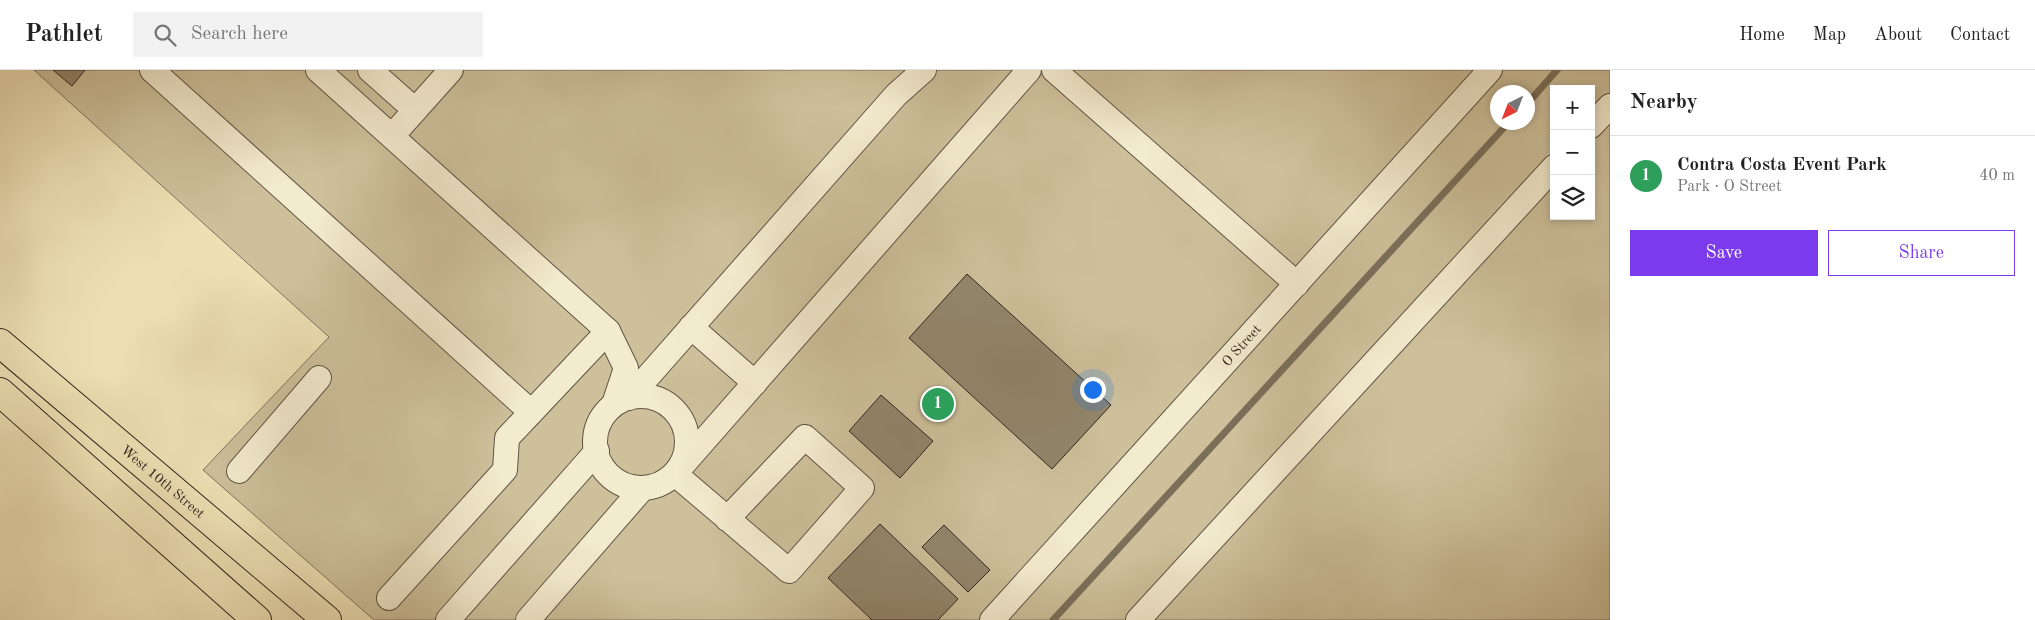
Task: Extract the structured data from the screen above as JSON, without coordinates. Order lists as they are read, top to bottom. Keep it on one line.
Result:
{"streets":{"main road":["West 10th Street"],"street":["O Street"]},"north":"bottom left","page":{"header":"Pathlet","search":"Search here","nav":["Home","Map","About","Contact"],"heading":"Nearby","map_buttons":["+","−"],"list":[{"mark":"1","name":"Contra Costa Event Park","note":"Park · O Street","value":"40 m"}],"buttons":["Save","Share"],"pins":"1"}}
